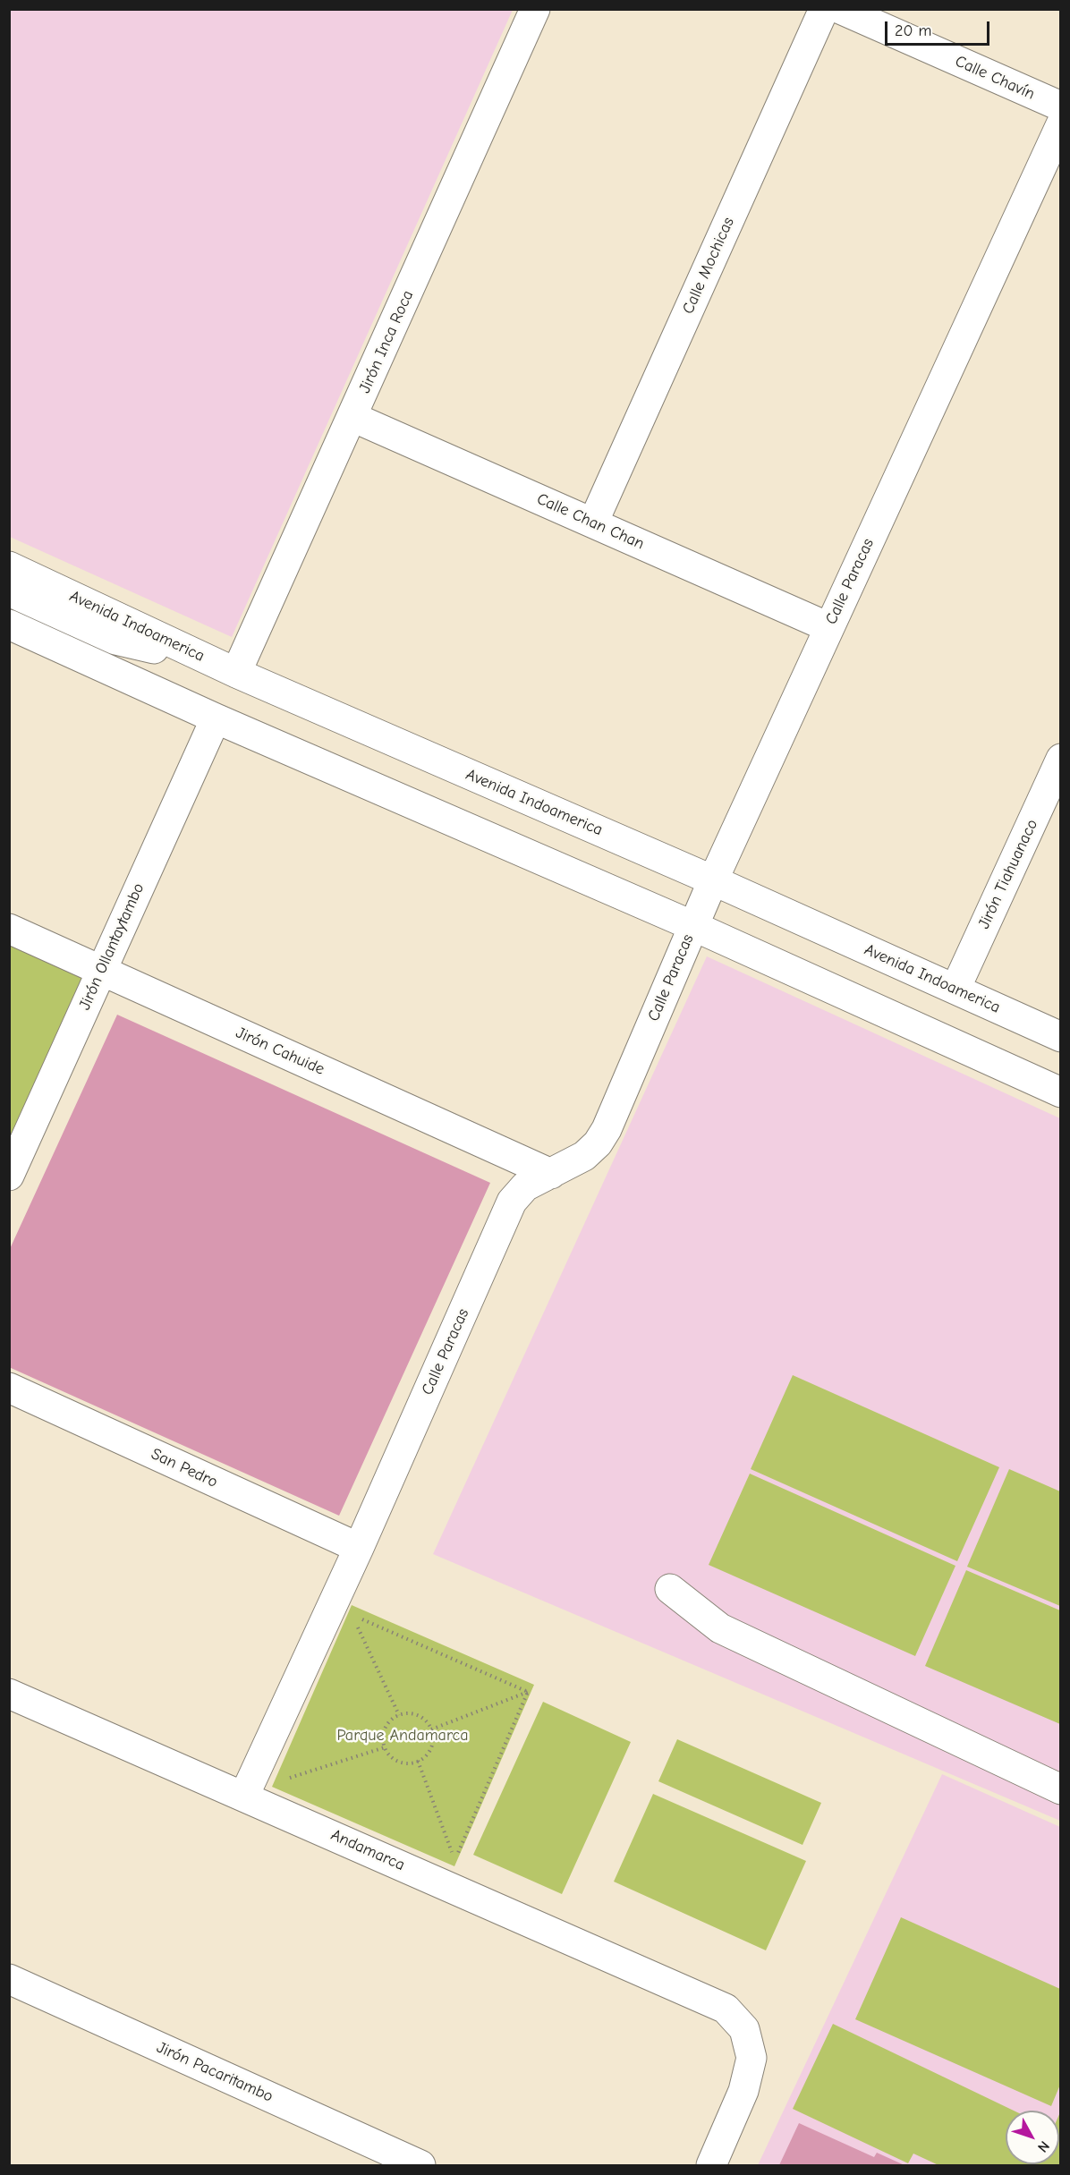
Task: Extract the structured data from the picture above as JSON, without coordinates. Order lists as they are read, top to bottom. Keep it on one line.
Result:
{"streets":{"street":["Calle Chavín","Calle Mochicas","Jirón Inca Roca","Calle Chan Chan","Calle Paracas","Avenida Indoamerica","Jirón Tiahuanaco","Jirón Ollantaytambo","Jirón Cahuide","San Pedro","Andamarca","Jirón Pacaritambo"]},"crossings":[["Calle Mochicas","Calle Chan Chan"],["Jirón Inca Roca","Calle Chan Chan"],["Jirón Inca Roca","Avenida Indoamerica"],["Calle Chan Chan","Calle Paracas"],["Calle Paracas","Avenida Indoamerica"],["Calle Paracas","Jirón Cahuide"],["Calle Paracas","San Pedro"],["Calle Paracas","Andamarca"],["Avenida Indoamerica","Jirón Tiahuanaco"],["Jirón Ollantaytambo","Jirón Cahuide"]],"parks":["Parque Andamarca"],"scale_bar":"20 m","north":"bottom right"}
